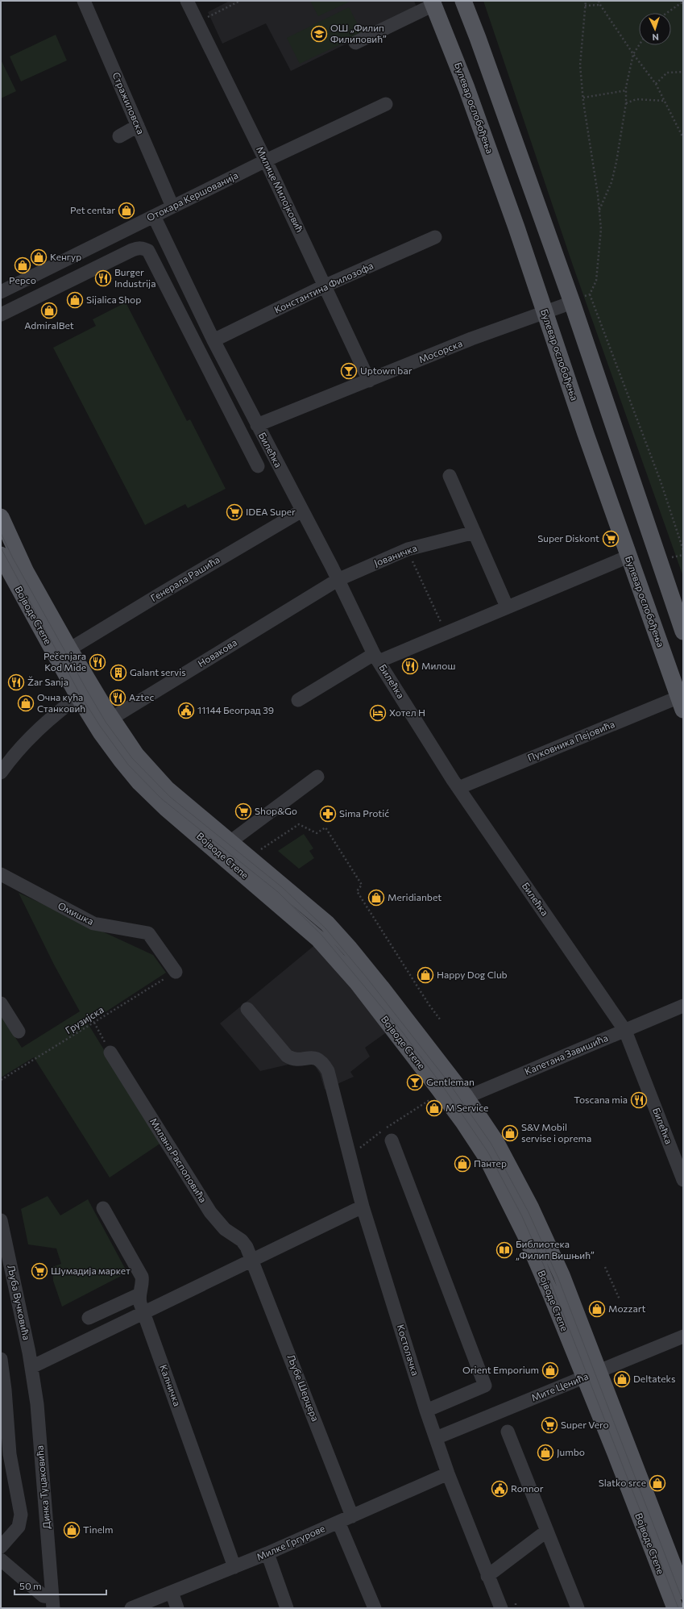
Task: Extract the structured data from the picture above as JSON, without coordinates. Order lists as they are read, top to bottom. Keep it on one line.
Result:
{"streets":{"main road":["Булевар ослобођења","Војводе Степе"],"street":["Стражиловска","Милице Милојковић","Отокара Кершованија","Константина Филозофа","Мосорска","Билећка","Јованичка","Генерала Рашића","Новакова","Пуковника Пејовића","Омишка","Капетана Завишића","Милана Распоповића","Љуба Вучковића","Костолачка","Калничка","Мите Ценића","Љубе Шерцера","Динка Туцаковића","Милке Гргурове"],"path":["Грузијска"]},"crossings":[["Стражиловска","Отокара Кершованија"],["Булевар ослобођења","Мосорска"],["Булевар ослобођења","Пуковника Пејовића"],["Милице Милојковић","Отокара Кершованија"],["Милице Милојковић","Константина Филозофа"],["Милице Милојковић","Мосорска"],["Отокара Кершованија","Билећка"],["Константина Филозофа","Билећка"],["Мосорска","Билећка"],["Билећка","Јованичка"],["Билећка","Генерала Рашића"],["Билећка","Новакова"],["Билећка","Пуковника Пејовића"],["Билећка","Капетана Завишића"],["Јованичка","Новакова"],["Генерала Рашића","Војводе Степе"],["Војводе Степе","Новакова"],["Војводе Степе","Капетана Завишића"],["Војводе Степе","Мите Ценића"],["Омишка","Грузијска"],["Милана Распоповића","Љубе Шерцера"],["Љуба Вучковића","Динка Туцаковића"],["Костолачка","Мите Ценића"],["Костолачка","Милке Гргурове"],["Калничка","Милке Гргурове"],["Љубе Шерцера","Милке Гргурове"]],"places":{"school or university":["ОШ „Филип Филиповић”"],"shop":["Pet centar","Кенгур","Pepco","Sijalica Shop","AdmiralBet","Очна кућа Станковић","Meridianbet","Happy Dog Club","M Service","S&V Mobil servise i oprema","Пантер","Mozzart","Orient Emporium","Deltateks","Jumbo","Slatko srce","Tinelm"],"restaurant":["Burger Industrija","Pečenjara Kod Mide","Милош","Žar Sanja","Aztec","Toscana mia"],"bar":["Uptown bar","Gentleman"],"supermarket":["IDEA Super","Super Diskont","Shop&Go","Шумадија маркет","Super Vero"],"building":["Galant servis"],"public building":["11144 Београд 39","Ronnor"],"hotel":["Хотел Н"],"pharmacy":["Sima Protić"],"library":["Библиотека „Филип Вишњић”"]},"scale_bar":"50 m","north":"bottom"}
